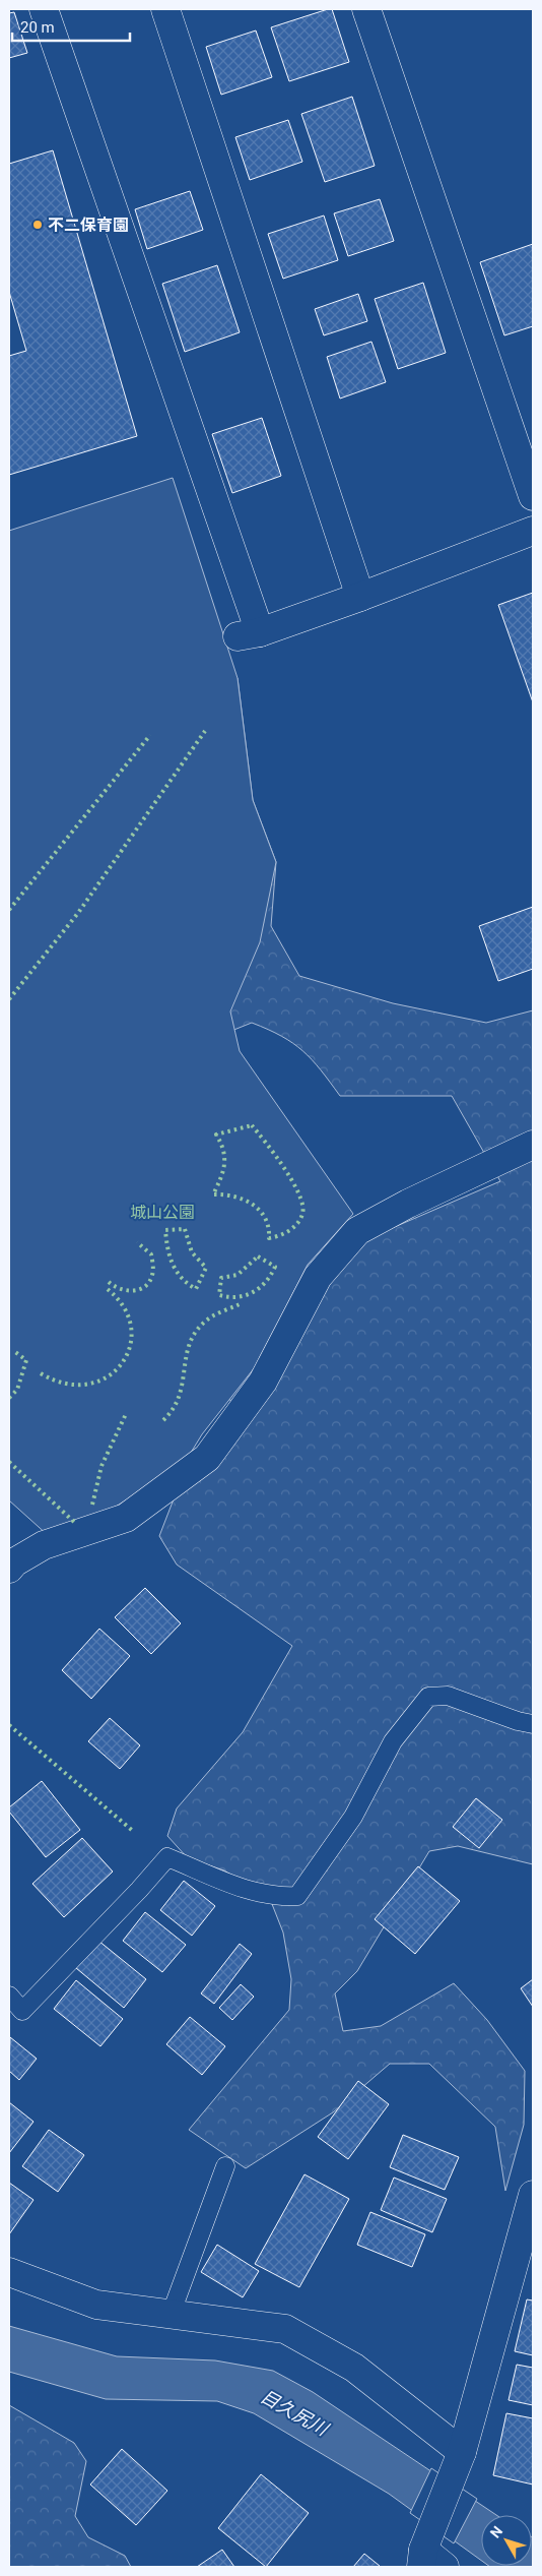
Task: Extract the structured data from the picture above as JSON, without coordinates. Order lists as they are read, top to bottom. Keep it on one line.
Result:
{"water":["目久尻川"],"parks":["城山公園"],"places":["不二保育園"],"scale_bar":"20 m","north":"top left"}
